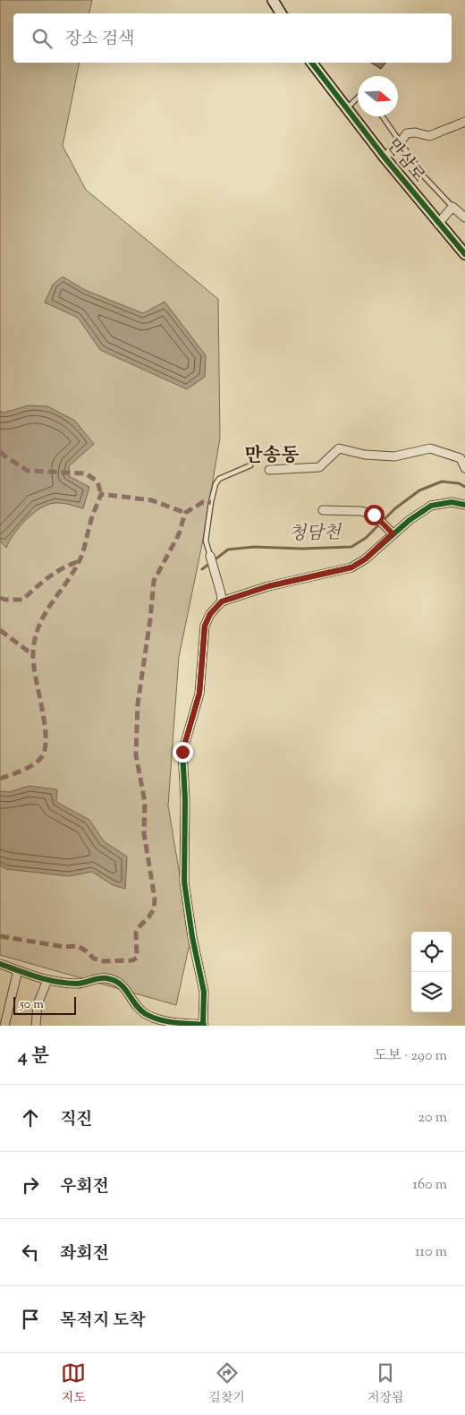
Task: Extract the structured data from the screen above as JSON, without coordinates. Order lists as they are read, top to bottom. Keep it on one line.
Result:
{"streets":{"street":["만삼로"]},"districts":["만송동"],"water":["청담천"],"scale_bar":"50 m","north":"right","page":{"search":"장소 검색","scale":"50 m","heading":["4 분","도보 · 290 m"],"list":[["직진","20 m"],["우회전","160 m"],["좌회전","110 m"],"목적지 도착"],"nav":["지도","길찾기","저장됨"]}}
